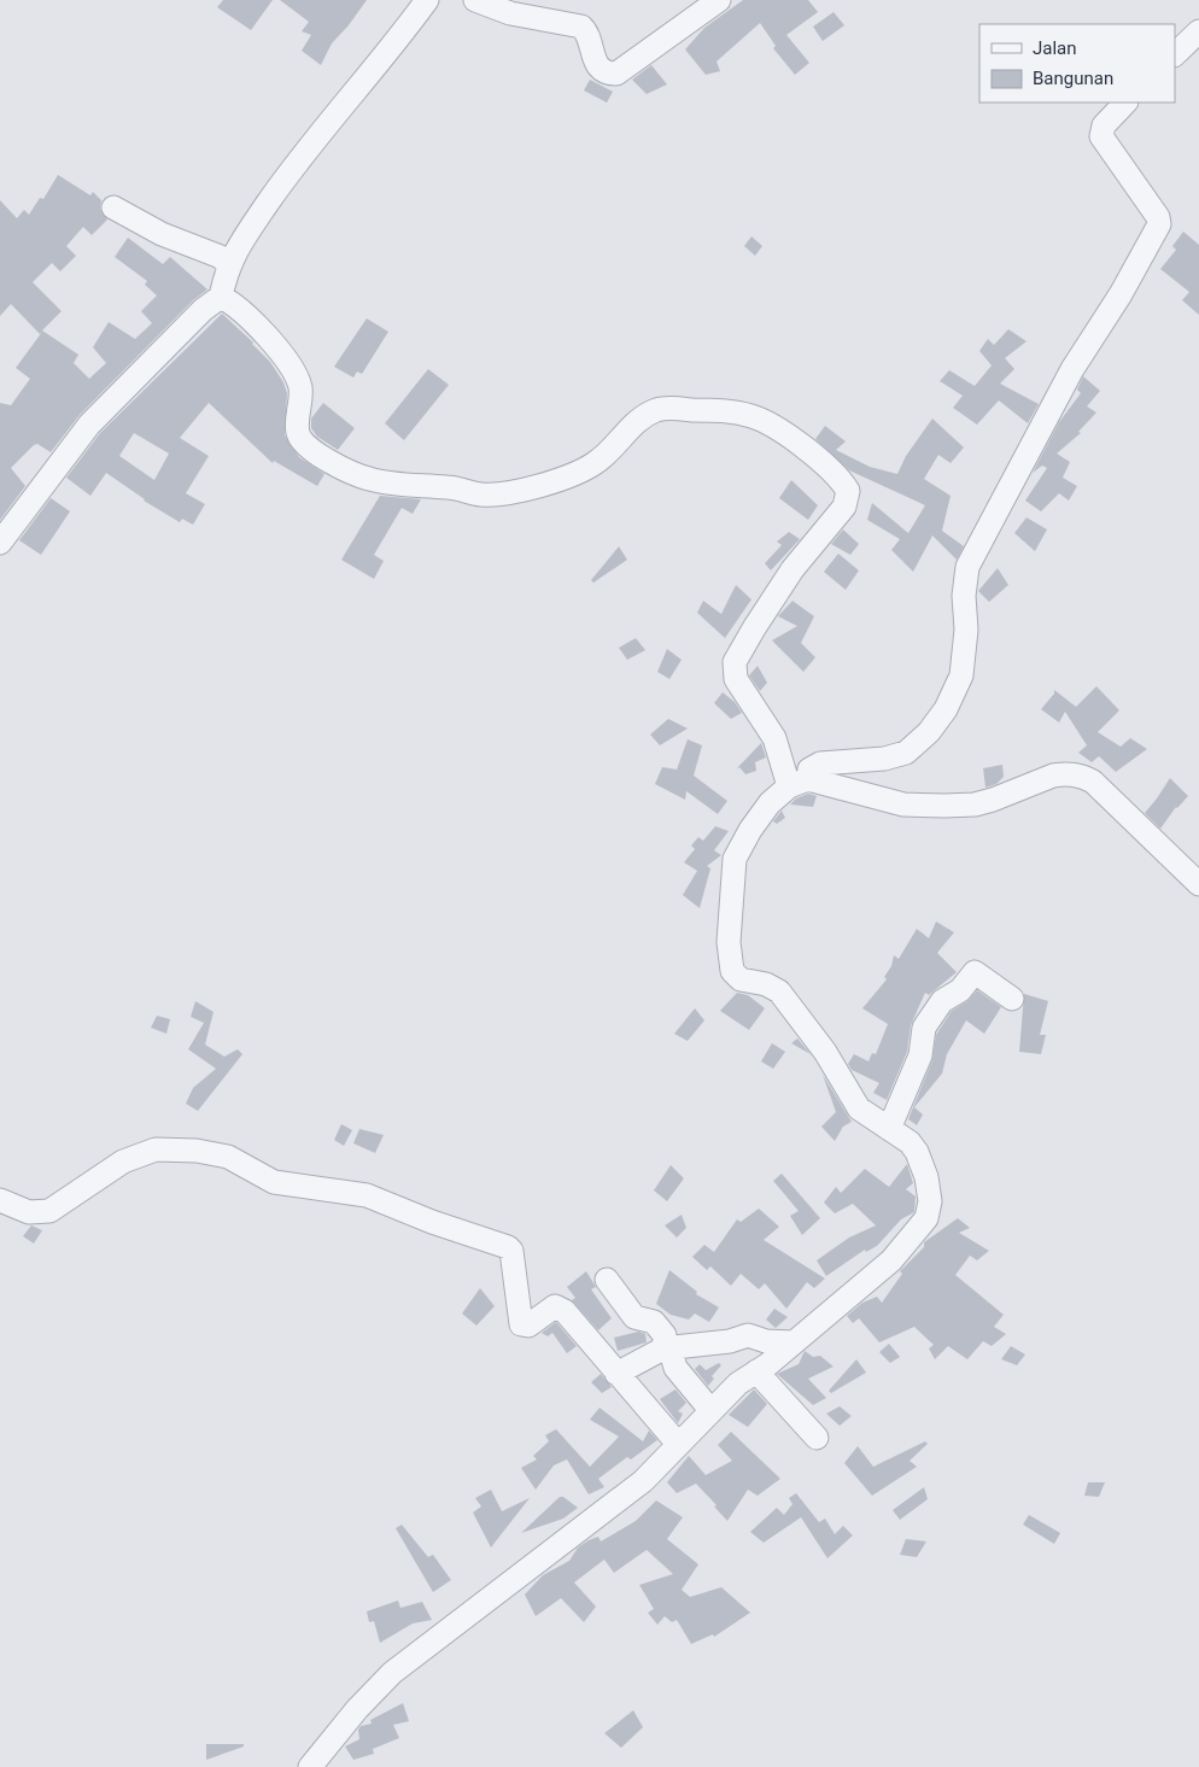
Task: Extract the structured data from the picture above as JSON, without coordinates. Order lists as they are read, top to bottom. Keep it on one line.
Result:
{"legend":["Jalan","Bangunan"]}
